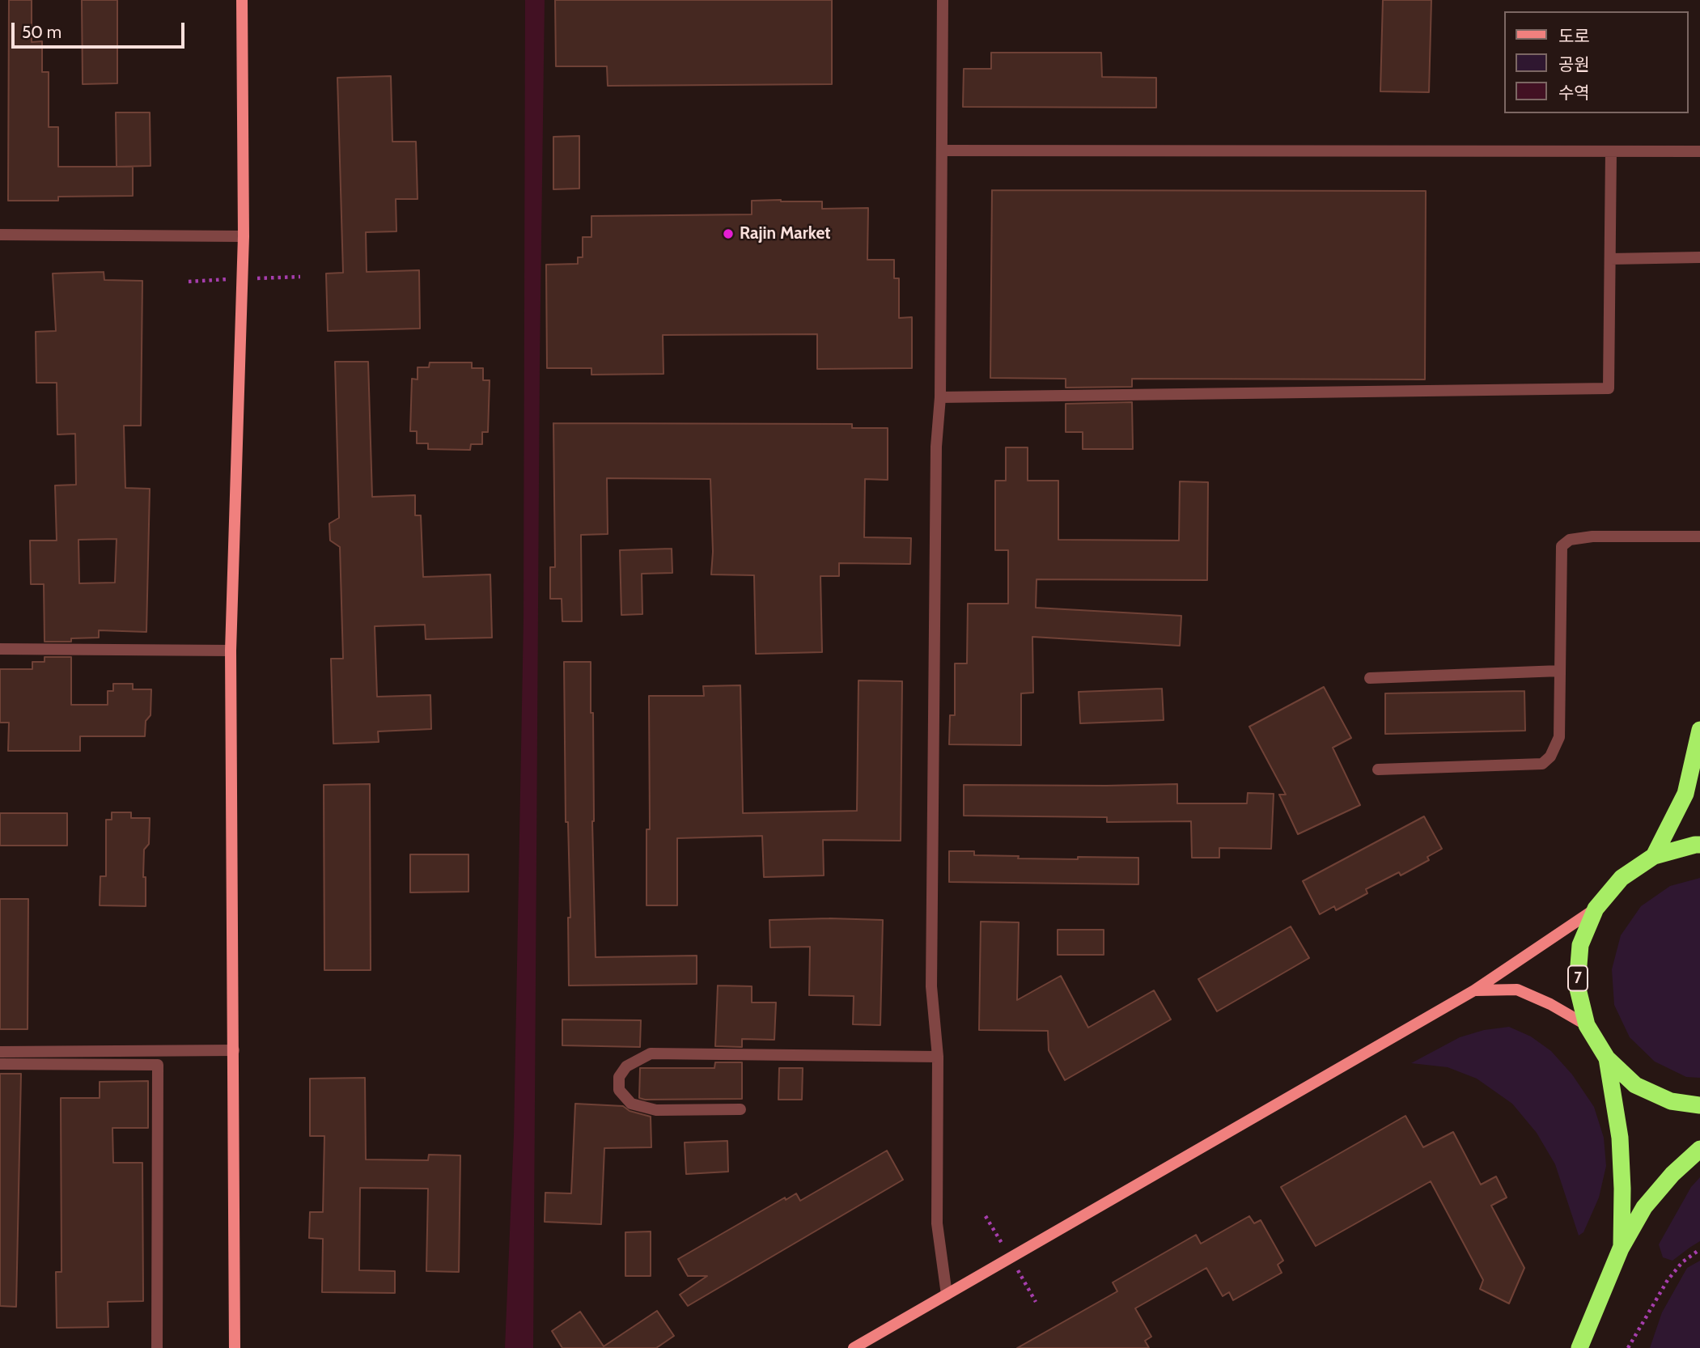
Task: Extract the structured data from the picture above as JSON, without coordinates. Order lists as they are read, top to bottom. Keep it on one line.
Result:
{"streets":{"highway":["7"]},"places":["Rajin Market"],"legend":["도로","공원","수역"],"scale_bar":"50 m"}
